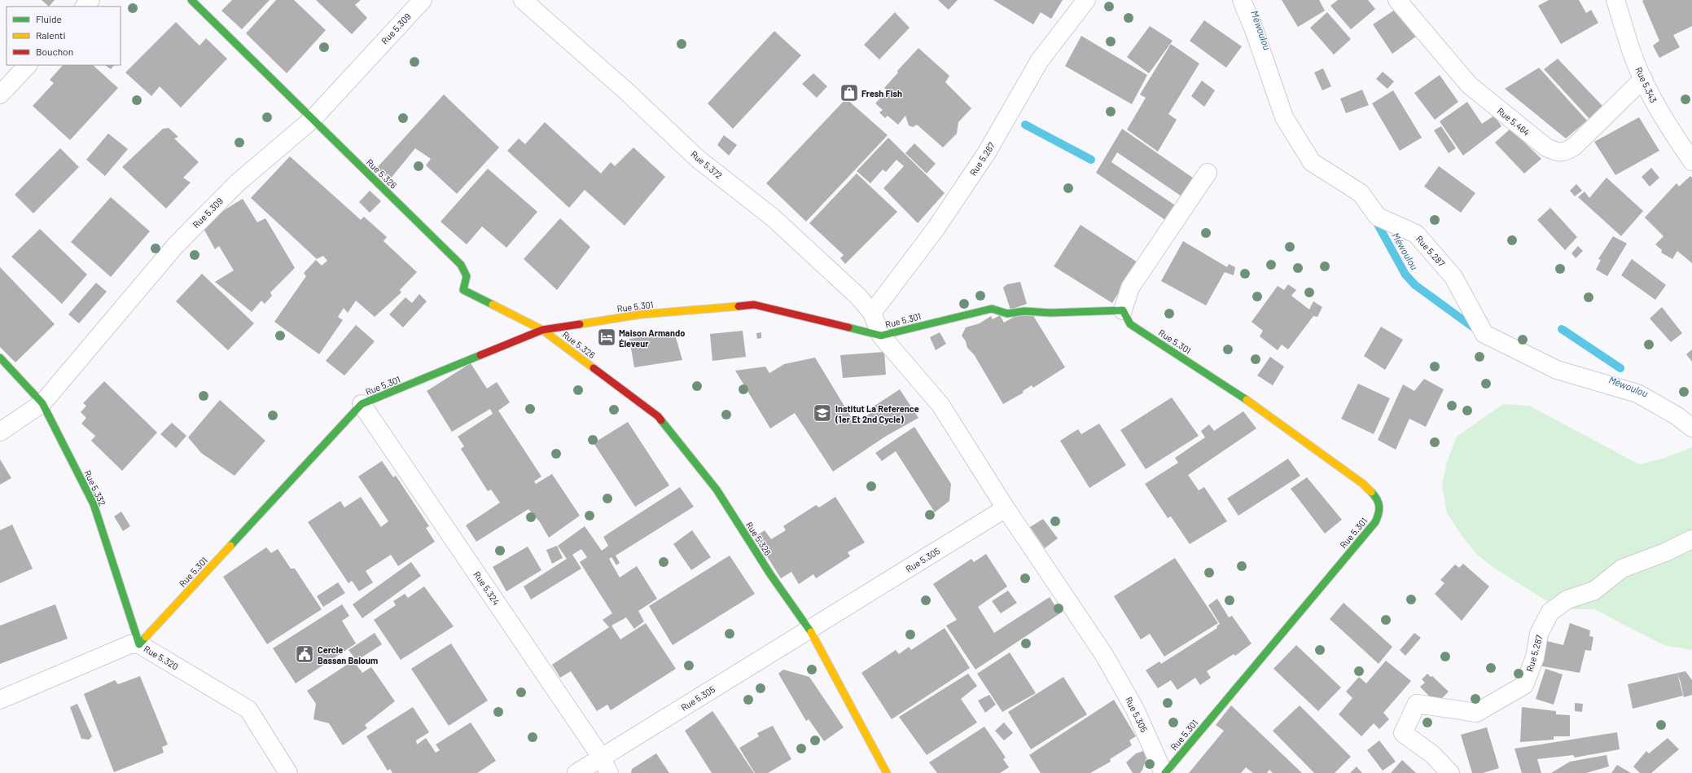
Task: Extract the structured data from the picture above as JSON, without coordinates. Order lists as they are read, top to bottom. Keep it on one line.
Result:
{"streets":{"street":["Rue 5.309","Rue 5.343","Rue 5.464","Rue 5.287","Rue 5.372","Rue 5.326","Rue 5.301","Rue 5.332","Rue 5.305","Rue 5.324","Rue 5.320"]},"crossings":[["Rue 5.309","Rue 5.326"],["Rue 5.309","Rue 5.332"],["Rue 5.343","Rue 5.464"],["Rue 5.287","Rue 5.372"],["Rue 5.372","Rue 5.301"],["Rue 5.372","Rue 5.305"],["Rue 5.326","Rue 5.301"],["Rue 5.326","Rue 5.305"],["Rue 5.301","Rue 5.332"],["Rue 5.301","Rue 5.305"],["Rue 5.301","Rue 5.324"],["Rue 5.301","Rue 5.320"],["Rue 5.332","Rue 5.320"],["Rue 5.305","Rue 5.324"]],"water":["Méwoulou"],"places":{"shop":["Fresh Fish"],"hotel":["Maison Armando Éleveur"],"school or university":["Institut La Reference (1er Et 2nd Cycle)"],"public building":["Cercle Bassan Baloum"]},"legend":["Fluide","Ralenti","Bouchon"]}
